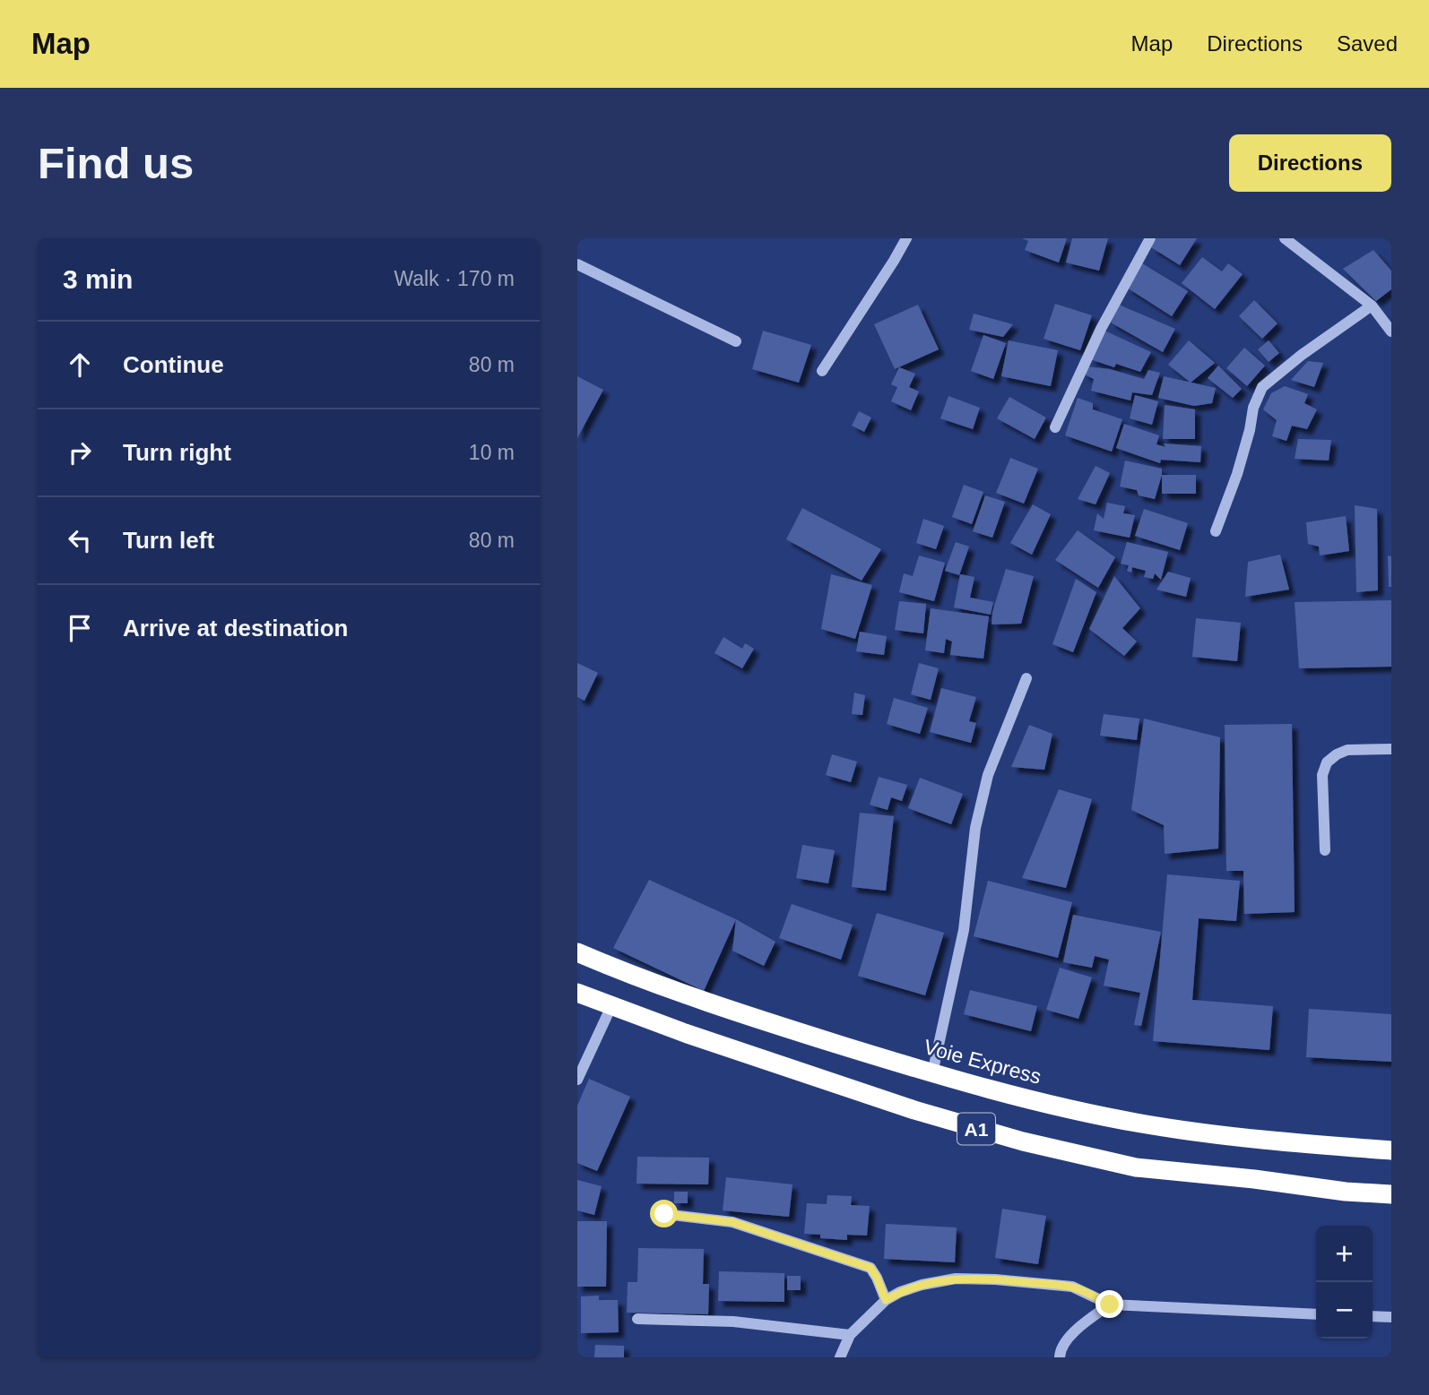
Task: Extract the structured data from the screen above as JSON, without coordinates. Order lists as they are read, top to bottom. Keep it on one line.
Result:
{"streets":{"highway":["Voie Express","A1"]},"page":{"header":"Map","nav":["Map","Directions","Saved"],"buttons":"Directions","title":"Find us","heading":["3 min","Walk · 170 m"],"list":[["Continue","80 m"],["Turn right","10 m"],["Turn left","80 m"],"Arrive at destination"],"map_buttons":["+","−"]}}
